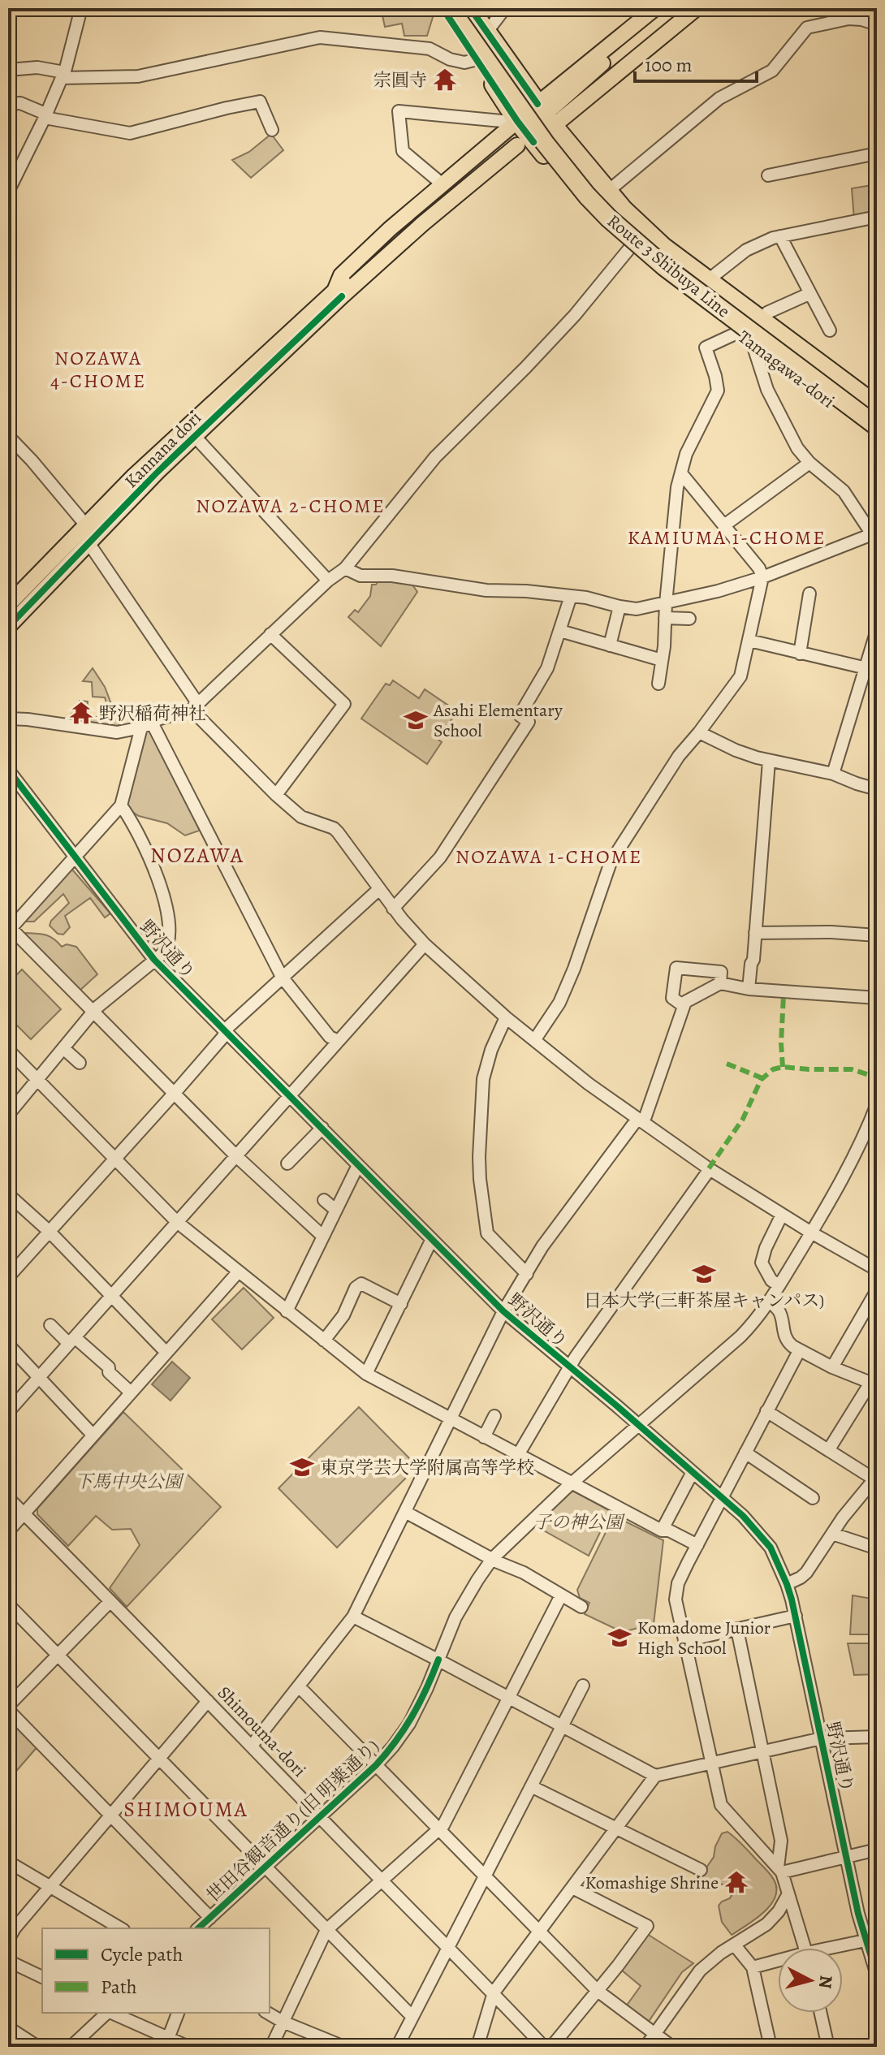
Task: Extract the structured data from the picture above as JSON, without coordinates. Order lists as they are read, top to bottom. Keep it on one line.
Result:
{"streets":{"highway":["Route 3 Shibuya Line","Tamagawa-dori"],"main road":["Kannana dori"],"street":["野沢通り","Shimouma-dori","世田谷観音通り(旧 明薬通り)"]},"crossings":[["Tamagawa-dori","Kannana dori"],["野沢通り","世田谷観音通り(旧 明薬通り)"],["Shimouma-dori","世田谷観音通り(旧 明薬通り)"]],"districts":["NOZAWA 4-CHOME","NOZAWA 2-CHOME","KAMIUMA 1-CHOME","NOZAWA","NOZAWA 1-CHOME","SHIMOUMA"],"parks":["下馬中央公園","子の神公園"],"places":{"temple":["宗圓寺","野沢稲荷神社","Komashige Shrine"],"school or university":["Asahi Elementary School","日本大学(三軒茶屋キャンパス)","東京学芸大学附属高等学校","Komadome Junior High School"]},"legend":["Cycle path","Path"],"scale_bar":"100 m","north":"right"}
